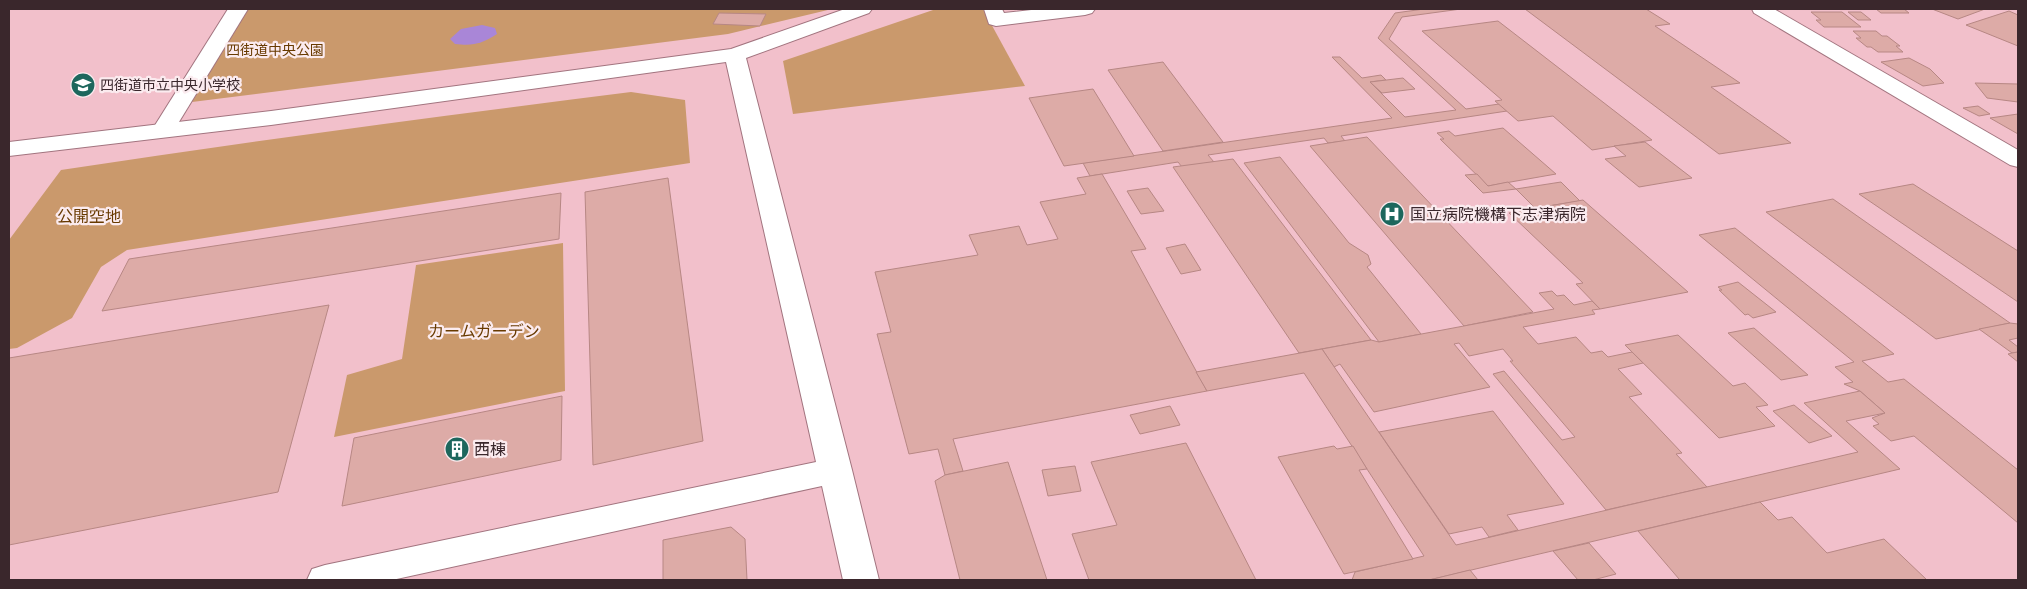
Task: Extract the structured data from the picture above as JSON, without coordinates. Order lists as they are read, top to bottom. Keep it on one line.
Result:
{"parks":["四街道中央公園","公開空地","カームガーデン"],"places":{"school or university":["四街道市立中央小学校"],"hospital":["国立病院機構下志津病院"],"building":["西棟"]}}
